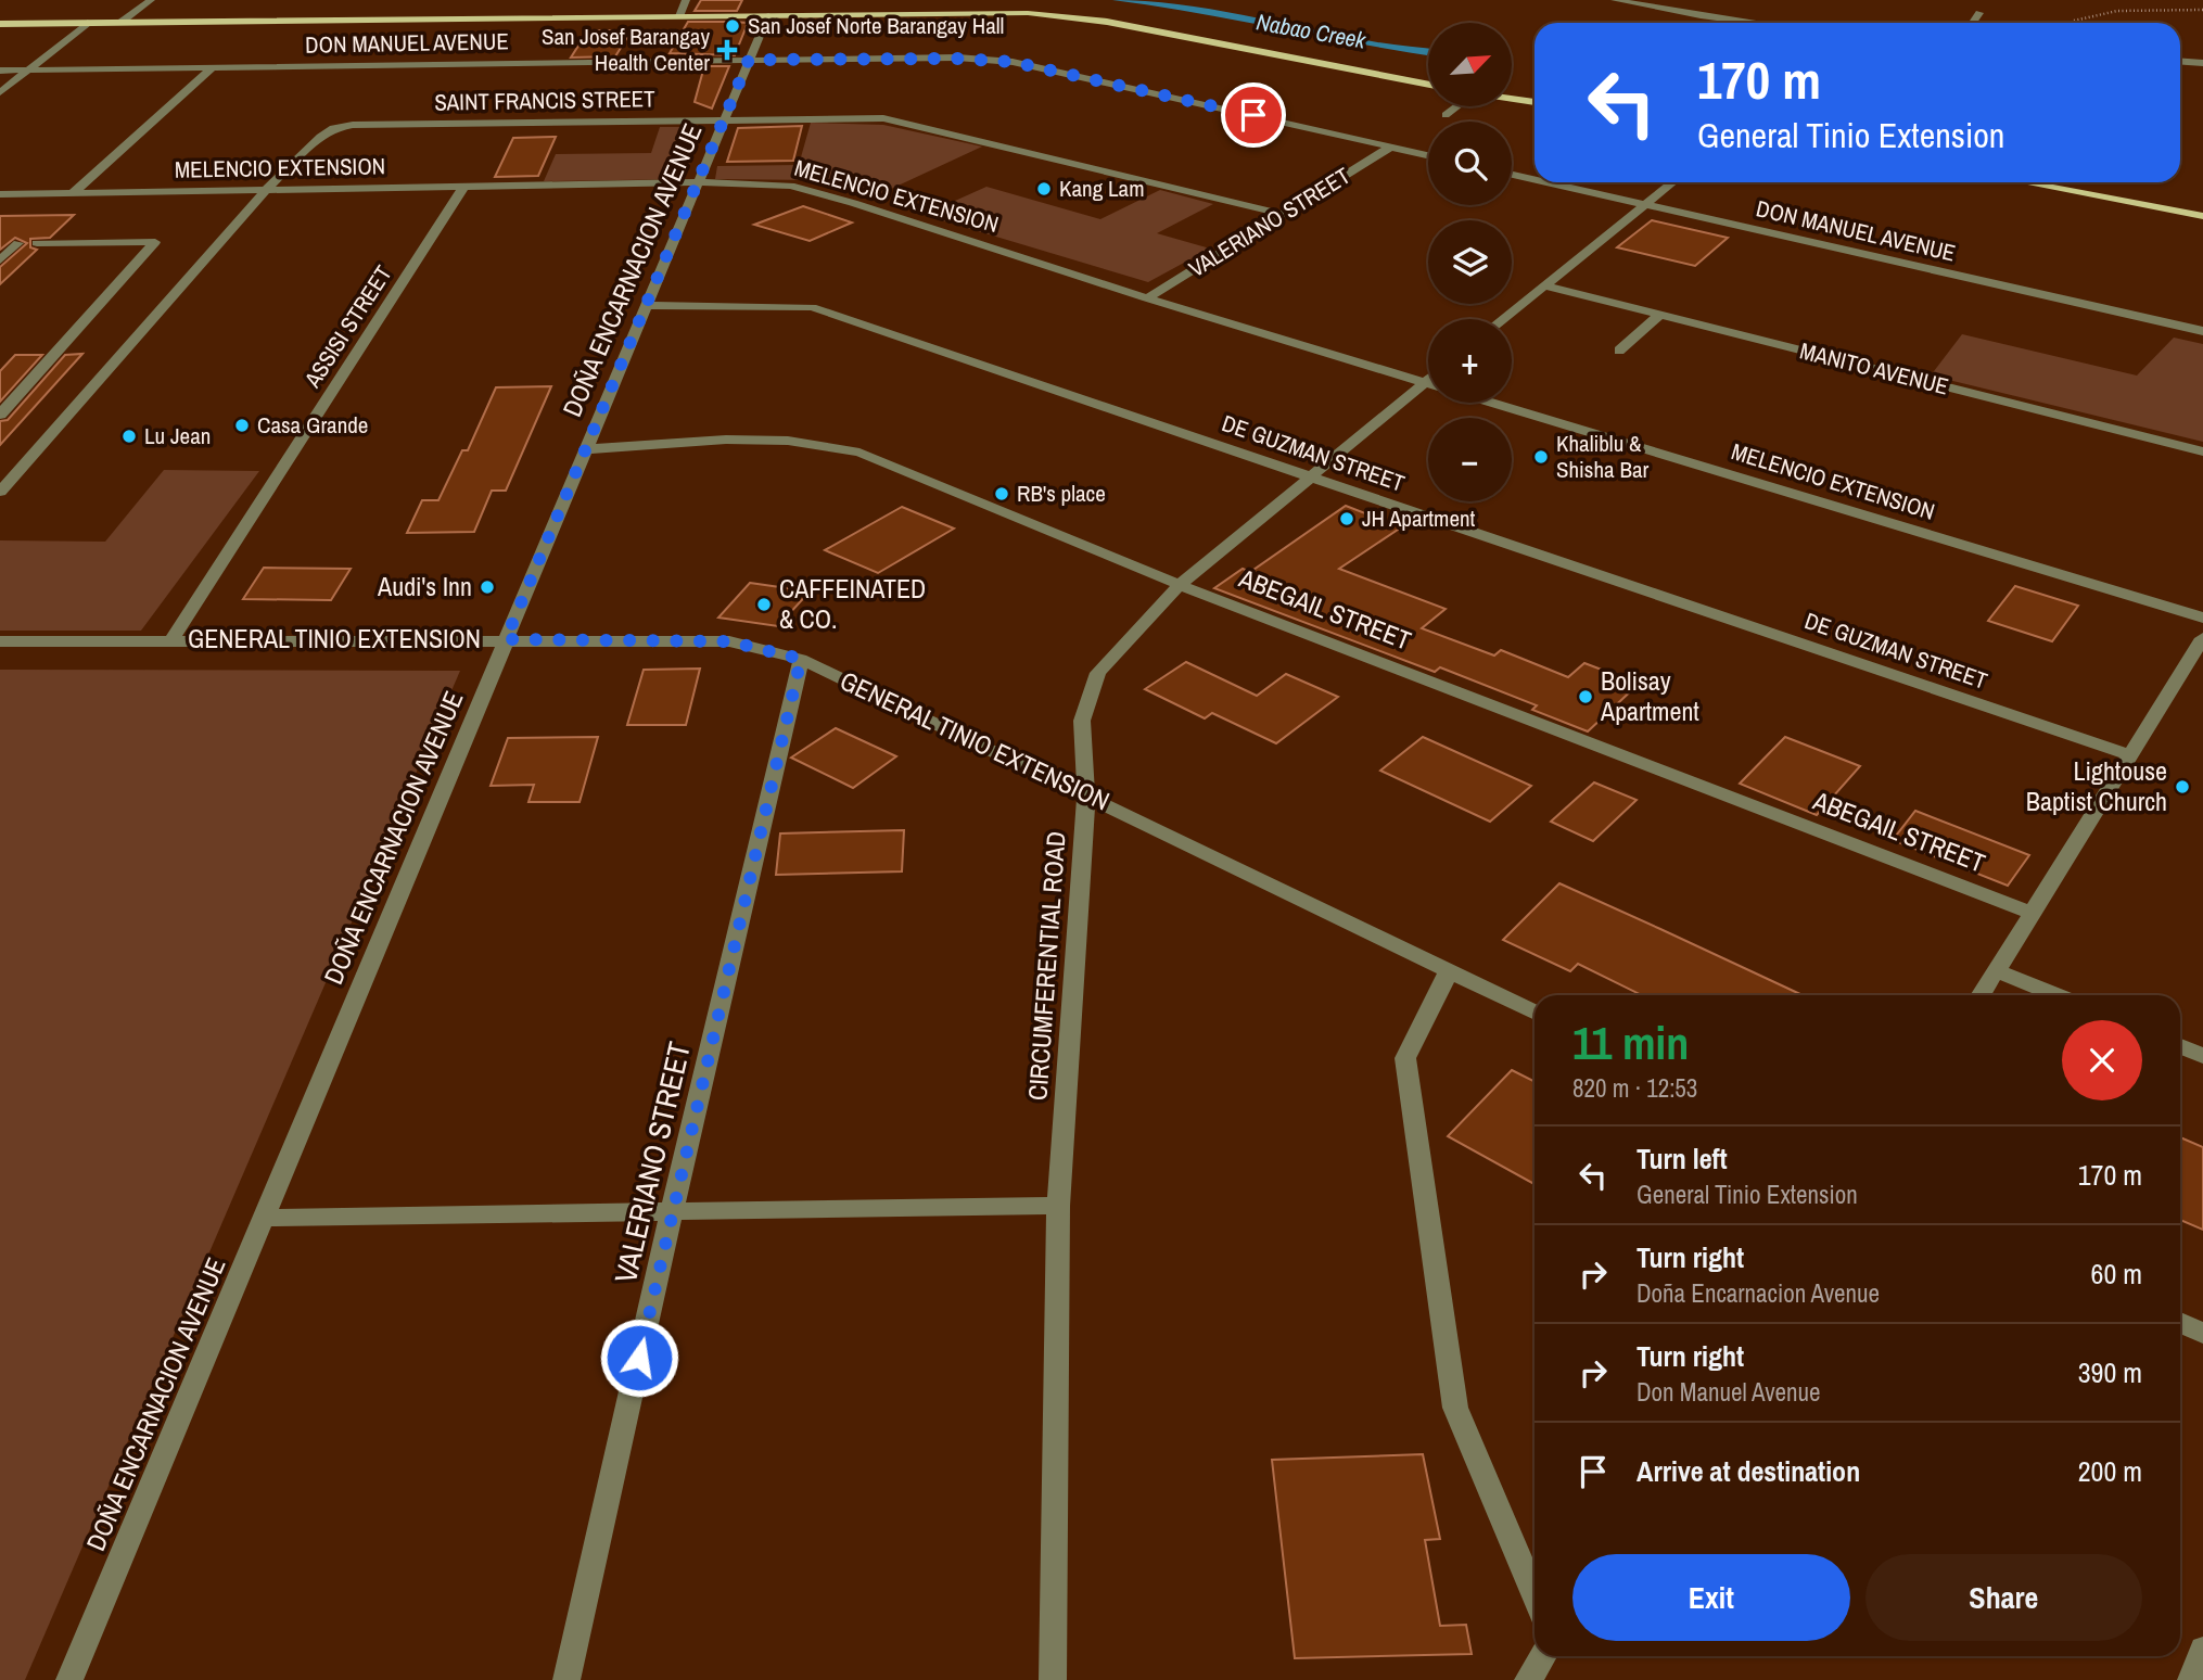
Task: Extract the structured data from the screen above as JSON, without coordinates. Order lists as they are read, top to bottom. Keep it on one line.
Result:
{"streets":{"street":["DON MANUEL AVENUE","SAINT FRANCIS STREET","MELENCIO EXTENSION","VALERIANO STREET","DOÑA ENCARNACION AVENUE","ASSISI STREET","MANITO AVENUE","DE GUZMAN STREET","ABEGAIL STREET","GENERAL TINIO EXTENSION","CIRCUMFERENTIAL ROAD"]},"crossings":[["DON MANUEL AVENUE","VALERIANO STREET"],["DON MANUEL AVENUE","DOÑA ENCARNACION AVENUE"],["SAINT FRANCIS STREET","MELENCIO EXTENSION"],["SAINT FRANCIS STREET","VALERIANO STREET"],["SAINT FRANCIS STREET","DOÑA ENCARNACION AVENUE"],["MELENCIO EXTENSION","VALERIANO STREET"],["MELENCIO EXTENSION","DOÑA ENCARNACION AVENUE"],["MELENCIO EXTENSION","ASSISI STREET"],["VALERIANO STREET","GENERAL TINIO EXTENSION"],["DOÑA ENCARNACION AVENUE","DE GUZMAN STREET"],["DOÑA ENCARNACION AVENUE","ABEGAIL STREET"],["DOÑA ENCARNACION AVENUE","GENERAL TINIO EXTENSION"],["ASSISI STREET","GENERAL TINIO EXTENSION"],["DE GUZMAN STREET","CIRCUMFERENTIAL ROAD"],["ABEGAIL STREET","CIRCUMFERENTIAL ROAD"],["GENERAL TINIO EXTENSION","CIRCUMFERENTIAL ROAD"]],"water":["Nabao Creek"],"places":{"other":["San Josef Norte Barangay Hall","Kang Lam","Casa Grande","Lu Jean","Khaliblu & Shisha Bar","RB's place","JH Apartment","Audi's Inn","CAFFEINATED & CO.","Bolisay Apartment","Lightouse Baptist Church"],"health":["San Josef Barangay Health Center"]},"north":"top right","page":{"map_buttons":["+","−"],"turn":["170 m","General Tinio Extension"],"heading":["11 min","820 m · 12:53"],"list":[{"name":"Turn left","note":"General Tinio Extension","value":"170 m"},{"name":"Turn right","note":"Doña Encarnacion Avenue","value":"60 m"},{"name":"Turn right","note":"Don Manuel Avenue","value":"390 m"},{"name":"Arrive at destination","value":"200 m"}],"buttons":["Exit","Share"]}}
